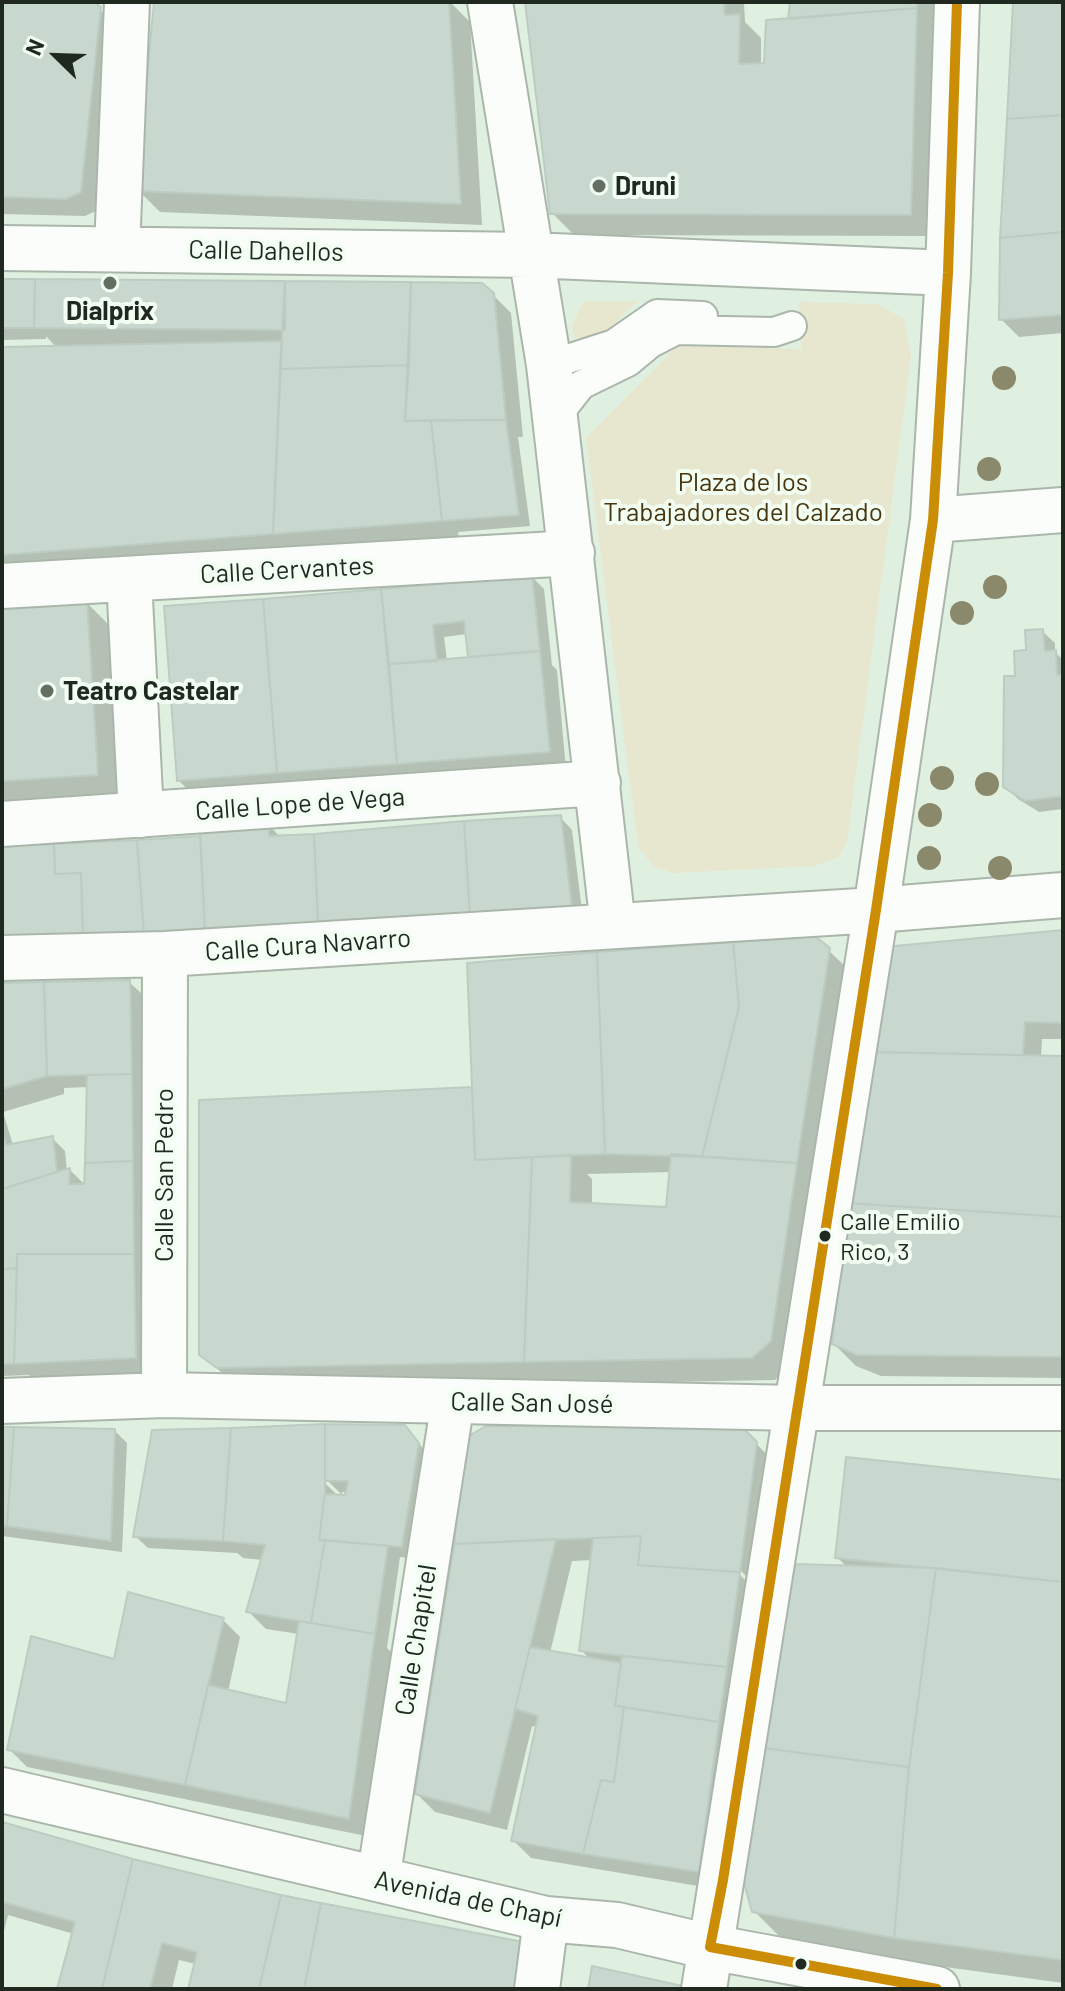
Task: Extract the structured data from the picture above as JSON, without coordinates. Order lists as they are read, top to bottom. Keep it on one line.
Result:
{"streets":{"street":["Calle Dahellos","Calle Cervantes","Calle Lope de Vega","Calle Cura Navarro","Calle San Pedro","Calle San José","Calle Chapitel","Avenida de Chapí"]},"crossings":[["Calle Cura Navarro","Calle San Pedro"],["Calle San Pedro","Calle San José"],["Calle San José","Calle Chapitel"],["Calle Chapitel","Avenida de Chapí"]],"parks":["Plaza de los Trabajadores del Calzado"],"places":["Druni","Dialprix","Teatro Castelar","Calle Emilio Rico, 3"],"north":"top left"}
